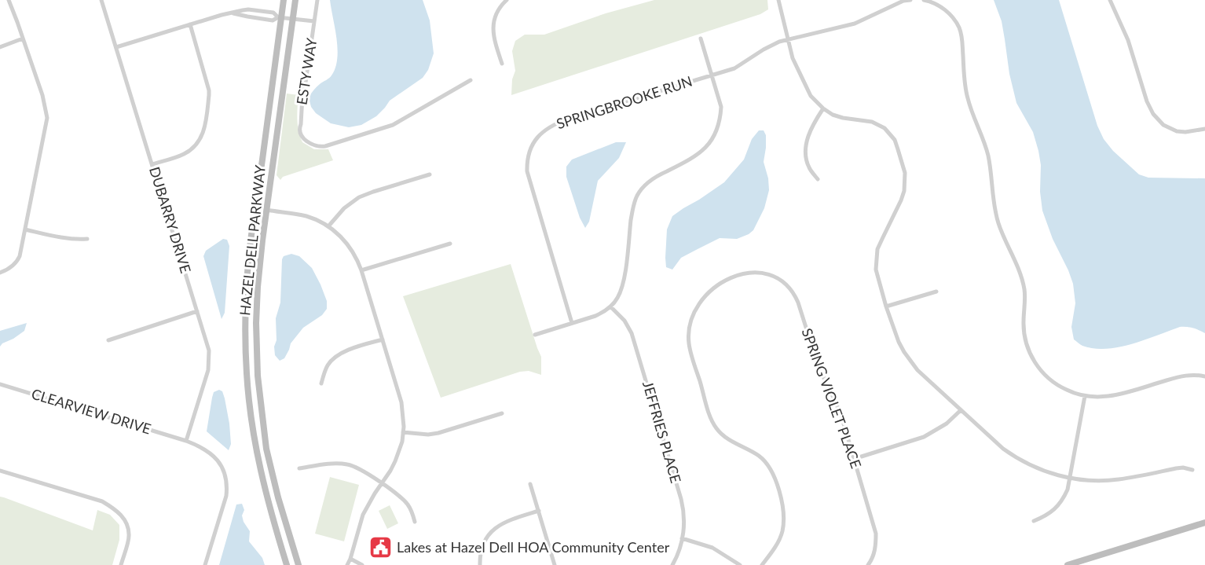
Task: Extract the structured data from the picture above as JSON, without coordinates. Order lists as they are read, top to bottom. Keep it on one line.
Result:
{"streets":{"main road":["HAZEL DELL PARKWAY"],"street":["ESTY WAY","SPRINGBROOKE RUN","DUBARRY DRIVE","SPRING VIOLET PLACE","CLEARVIEW DRIVE","JEFFRIES PLACE"]},"crossings":[["DUBARRY DRIVE","CLEARVIEW DRIVE"]],"places":{"public building":["Lakes at Hazel Dell HOA Community Center"]}}
